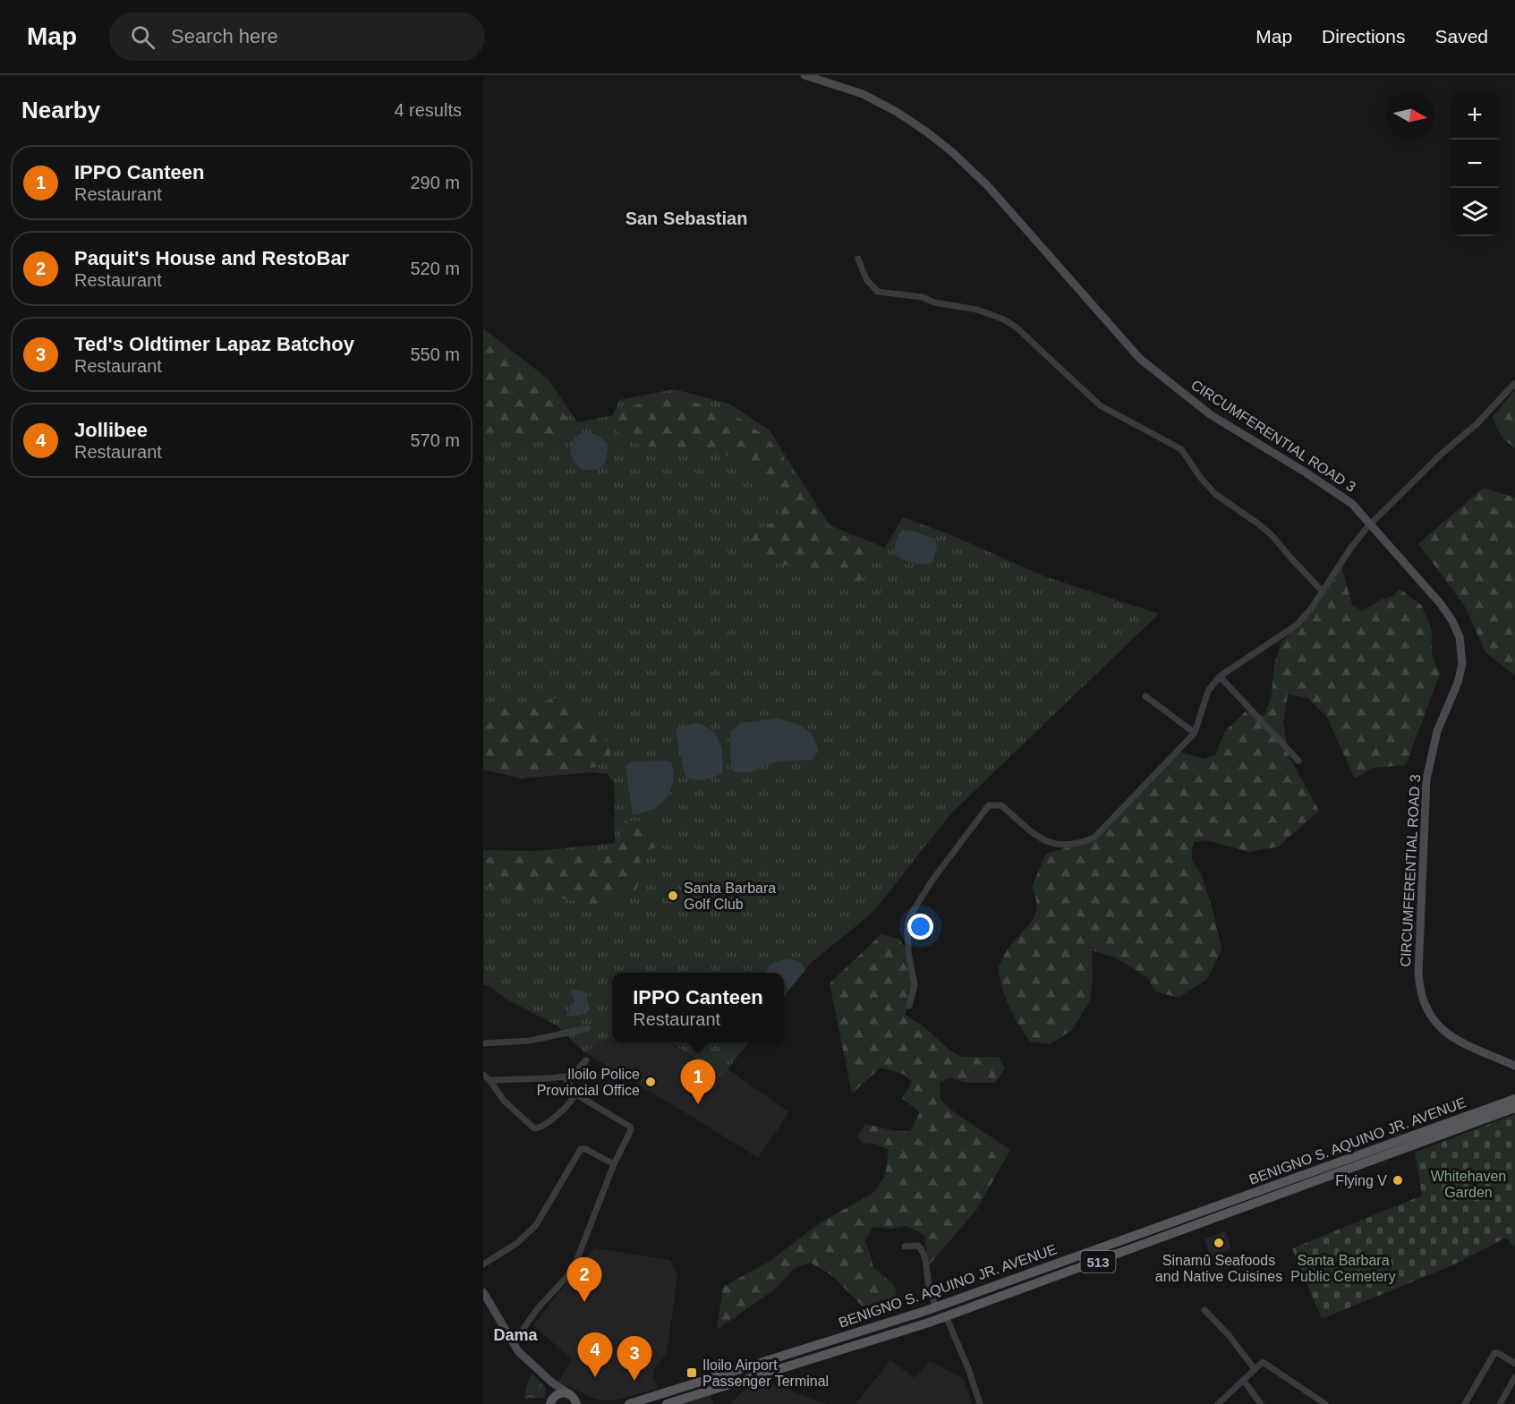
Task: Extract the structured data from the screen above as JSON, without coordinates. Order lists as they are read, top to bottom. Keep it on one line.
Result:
{"streets":{"main road":["CIRCUMFERENTIAL ROAD 3","BENIGNO S. AQUINO JR. AVENUE","513"]},"districts":["San Sebastian","Dama"],"parks":["Whitehaven Garden","Santa Barbara Public Cemetery"],"places":{"other":["Santa Barbara Golf Club","Iloilo Police Provincial Office","Flying V","Sinamû Seafoods and Native Cuisines"],"transit":["Iloilo Airport Passenger Terminal"]},"north":"right","page":{"header":"Map","search":"Search here","nav":["Map","Directions","Saved"],"heading":["Nearby","4 results"],"map_buttons":["+","−"],"list":[{"mark":"1","name":"IPPO Canteen","note":"Restaurant","value":"290 m"},{"mark":"2","name":"Paquit's House and RestoBar","note":"Restaurant","value":"520 m"},{"mark":"3","name":"Ted's Oldtimer Lapaz Batchoy","note":"Restaurant","value":"550 m"},{"mark":"4","name":"Jollibee","note":"Restaurant","value":"570 m"}],"popup":["IPPO Canteen","Restaurant"],"pins":["1","2","4","3"]}}
